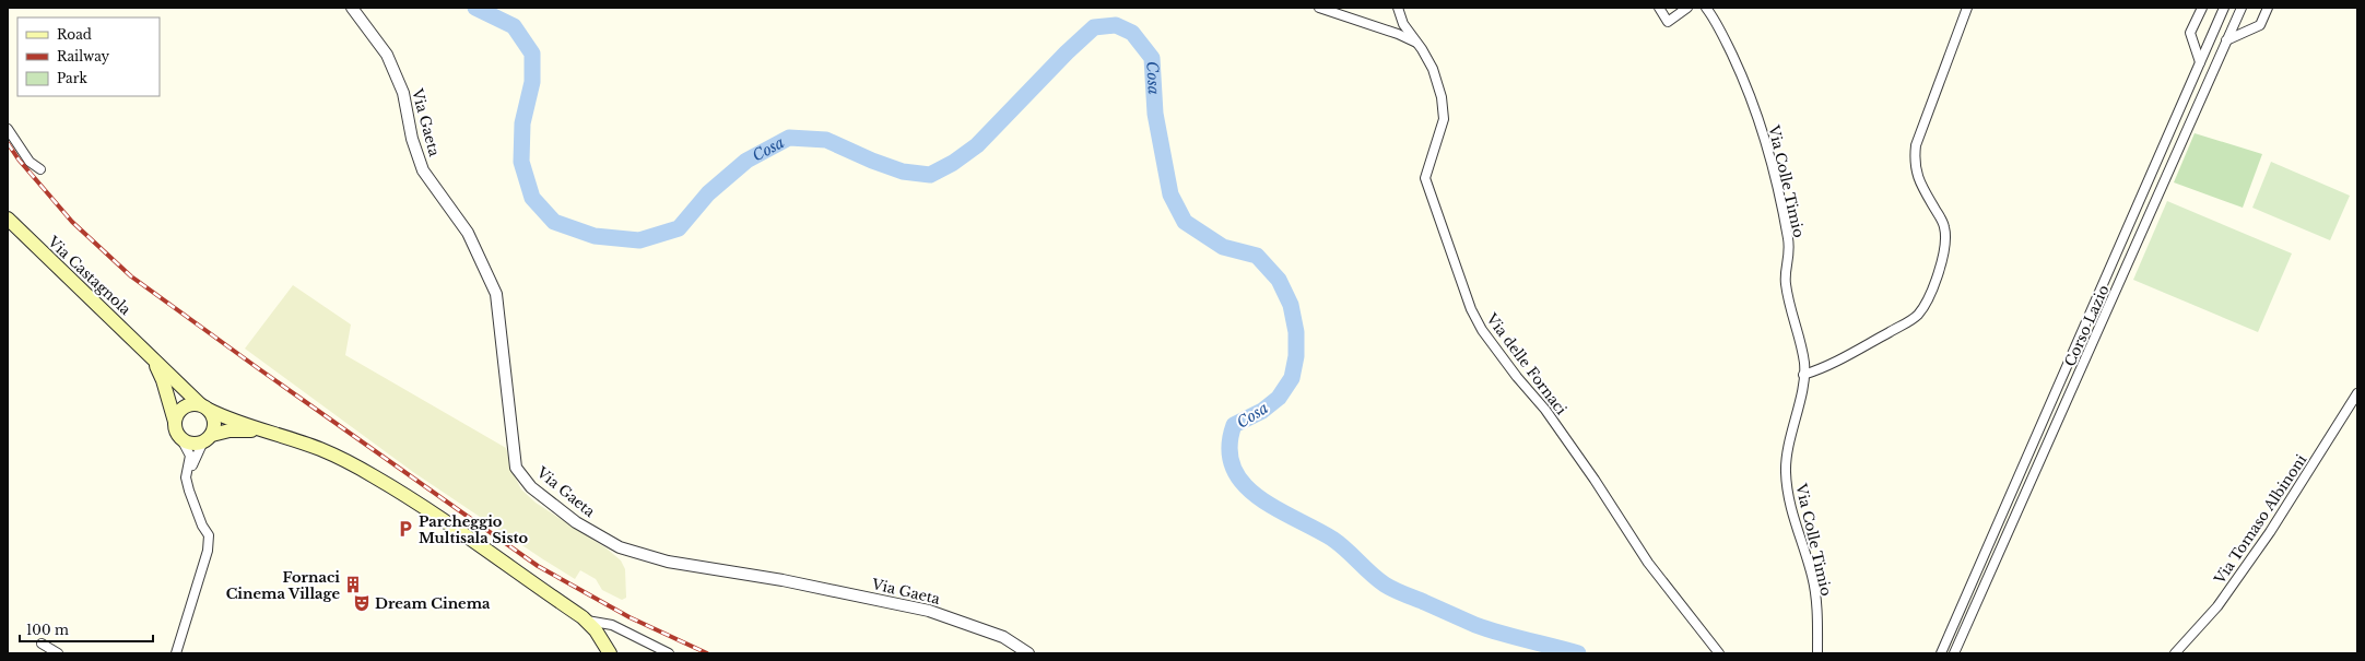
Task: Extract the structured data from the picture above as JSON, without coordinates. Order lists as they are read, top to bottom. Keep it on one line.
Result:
{"streets":{"main road":["Via Castagnola"],"street":["Via Gaeta","Via Colle Timio","Corso Lazio","Via delle Fornaci","Via Tomaso Albinoni"]},"water":["Cosa"],"places":{"parking":["Parcheggio Multisala Sisto"],"building":["Fornaci Cinema Village"],"theatre":["Dream Cinema"]},"legend":["Road","Railway","Park"],"scale_bar":"100 m"}
